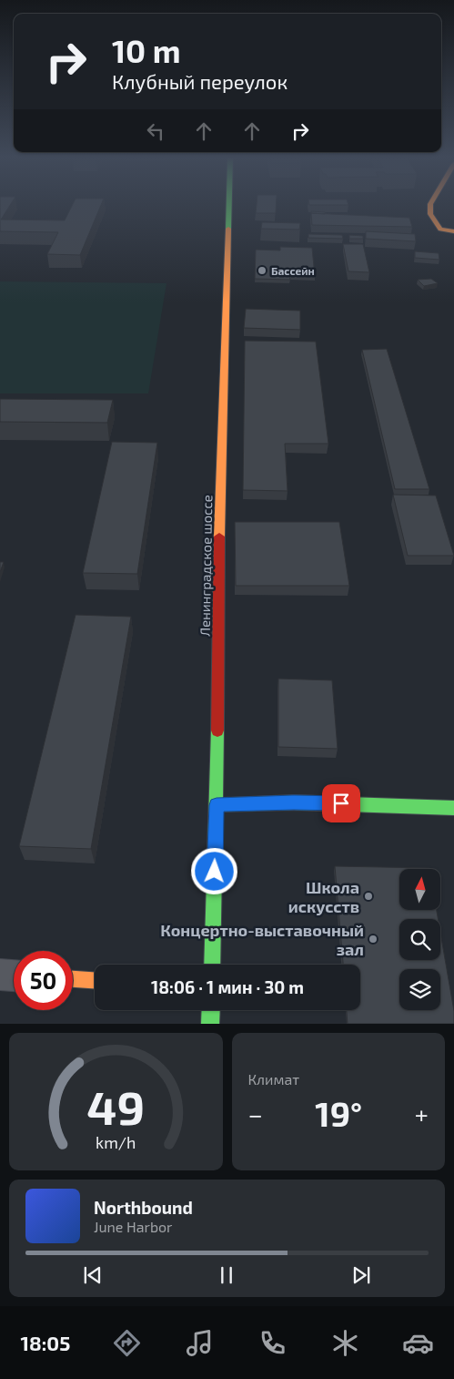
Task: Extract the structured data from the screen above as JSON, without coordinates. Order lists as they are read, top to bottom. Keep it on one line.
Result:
{"streets":{"main road":["Ленинградское шоссе"]},"places":["Бассейн","Школа искусств","Концертно-выставочный зал"],"north":"top","page":{"turn":["10 m","Клубный переулок"],"limit":"50","trip":"18:06 · 1 мин · 30 m","tile":"Климат","heat":["−","19°","+"],"song":["Northbound","June Harbor"],"tabs":"18:05","gauge":["49","km/h"]}}
